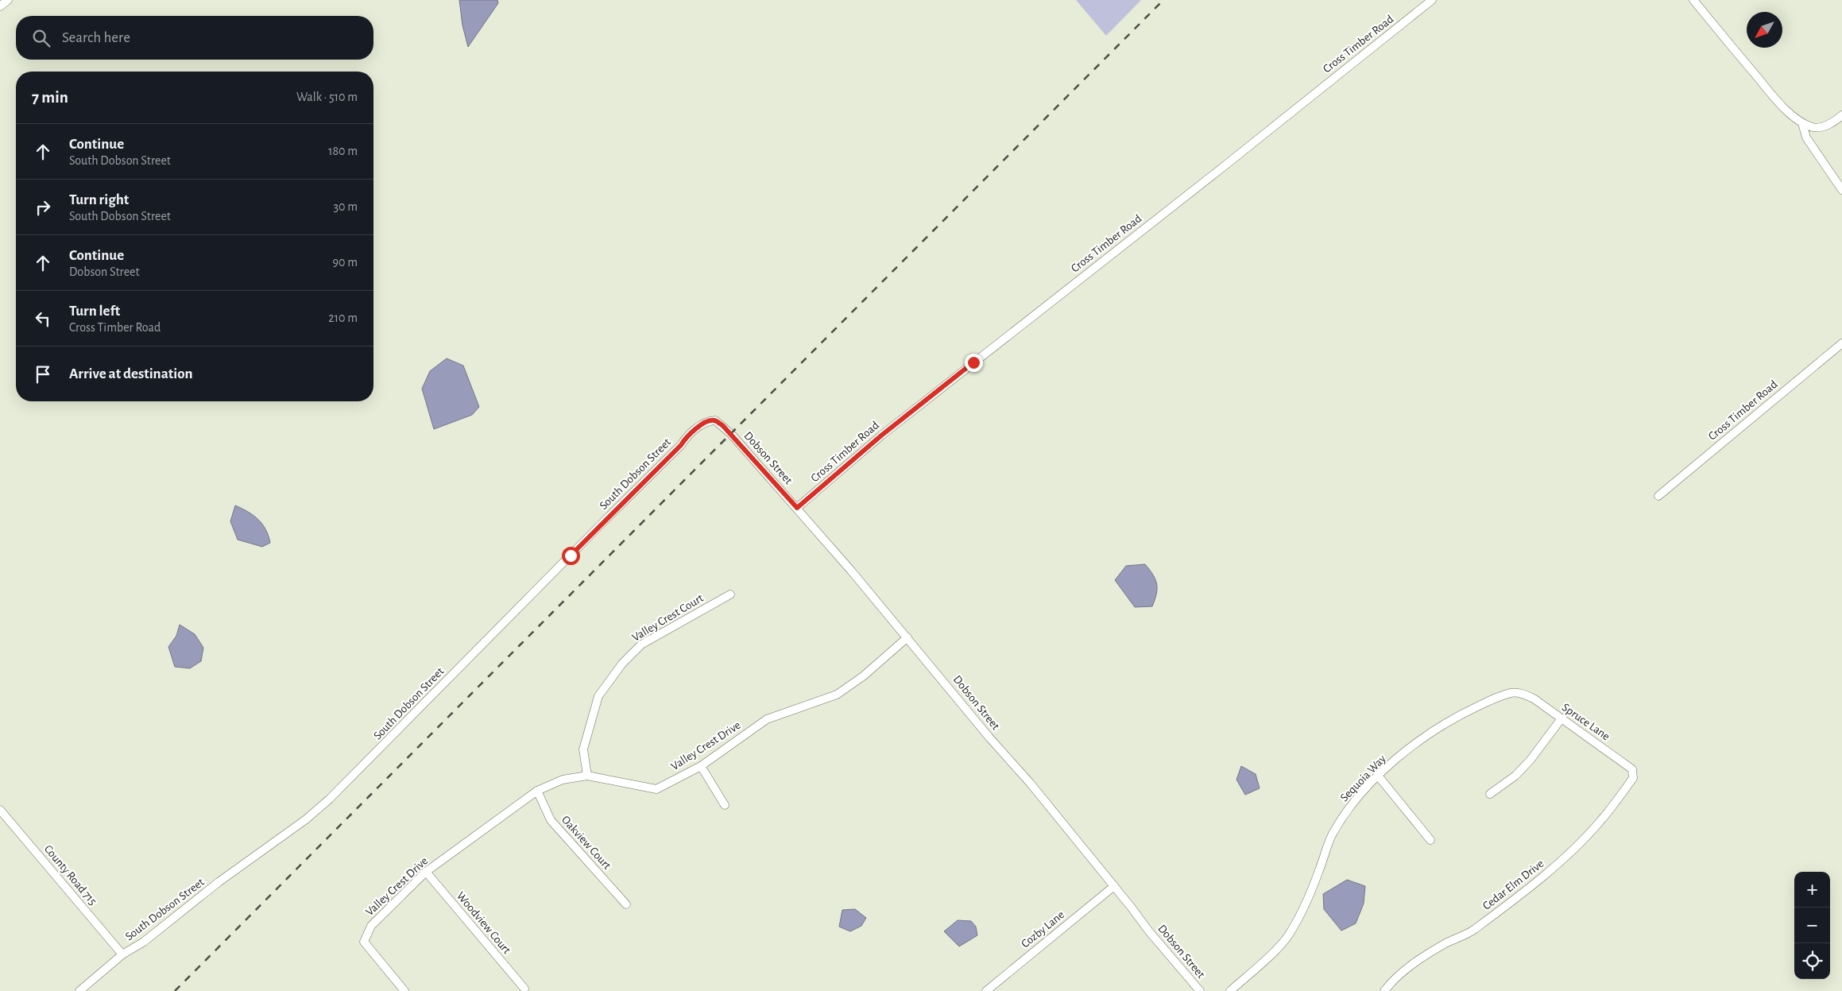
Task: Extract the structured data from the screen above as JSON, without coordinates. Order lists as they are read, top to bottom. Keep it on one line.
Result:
{"streets":{"street":["Cross Timber Road","Dobson Street","South Dobson Street","Valley Crest Court","Spruce Lane","Valley Crest Drive","Sequoia Way","Oakview Court","County Road 715","Cedar Elm Drive","Woodview Court","Cozby Lane"]},"crossings":[["Cross Timber Road","Dobson Street"],["Dobson Street","South Dobson Street"],["Dobson Street","Valley Crest Drive"],["Dobson Street","Cozby Lane"],["South Dobson Street","County Road 715"],["Valley Crest Court","Valley Crest Drive"],["Spruce Lane","Sequoia Way"],["Spruce Lane","Cedar Elm Drive"],["Valley Crest Drive","Oakview Court"],["Valley Crest Drive","Woodview Court"]],"north":"bottom left","page":{"search":"Search here","heading":["7 min","Walk · 510 m"],"list":[["Continue","South Dobson Street","180 m"],["Turn right","South Dobson Street","30 m"],["Continue","Dobson Street","90 m"],["Turn left","Cross Timber Road","210 m"],"Arrive at destination"],"map_buttons":["+","−"]}}
